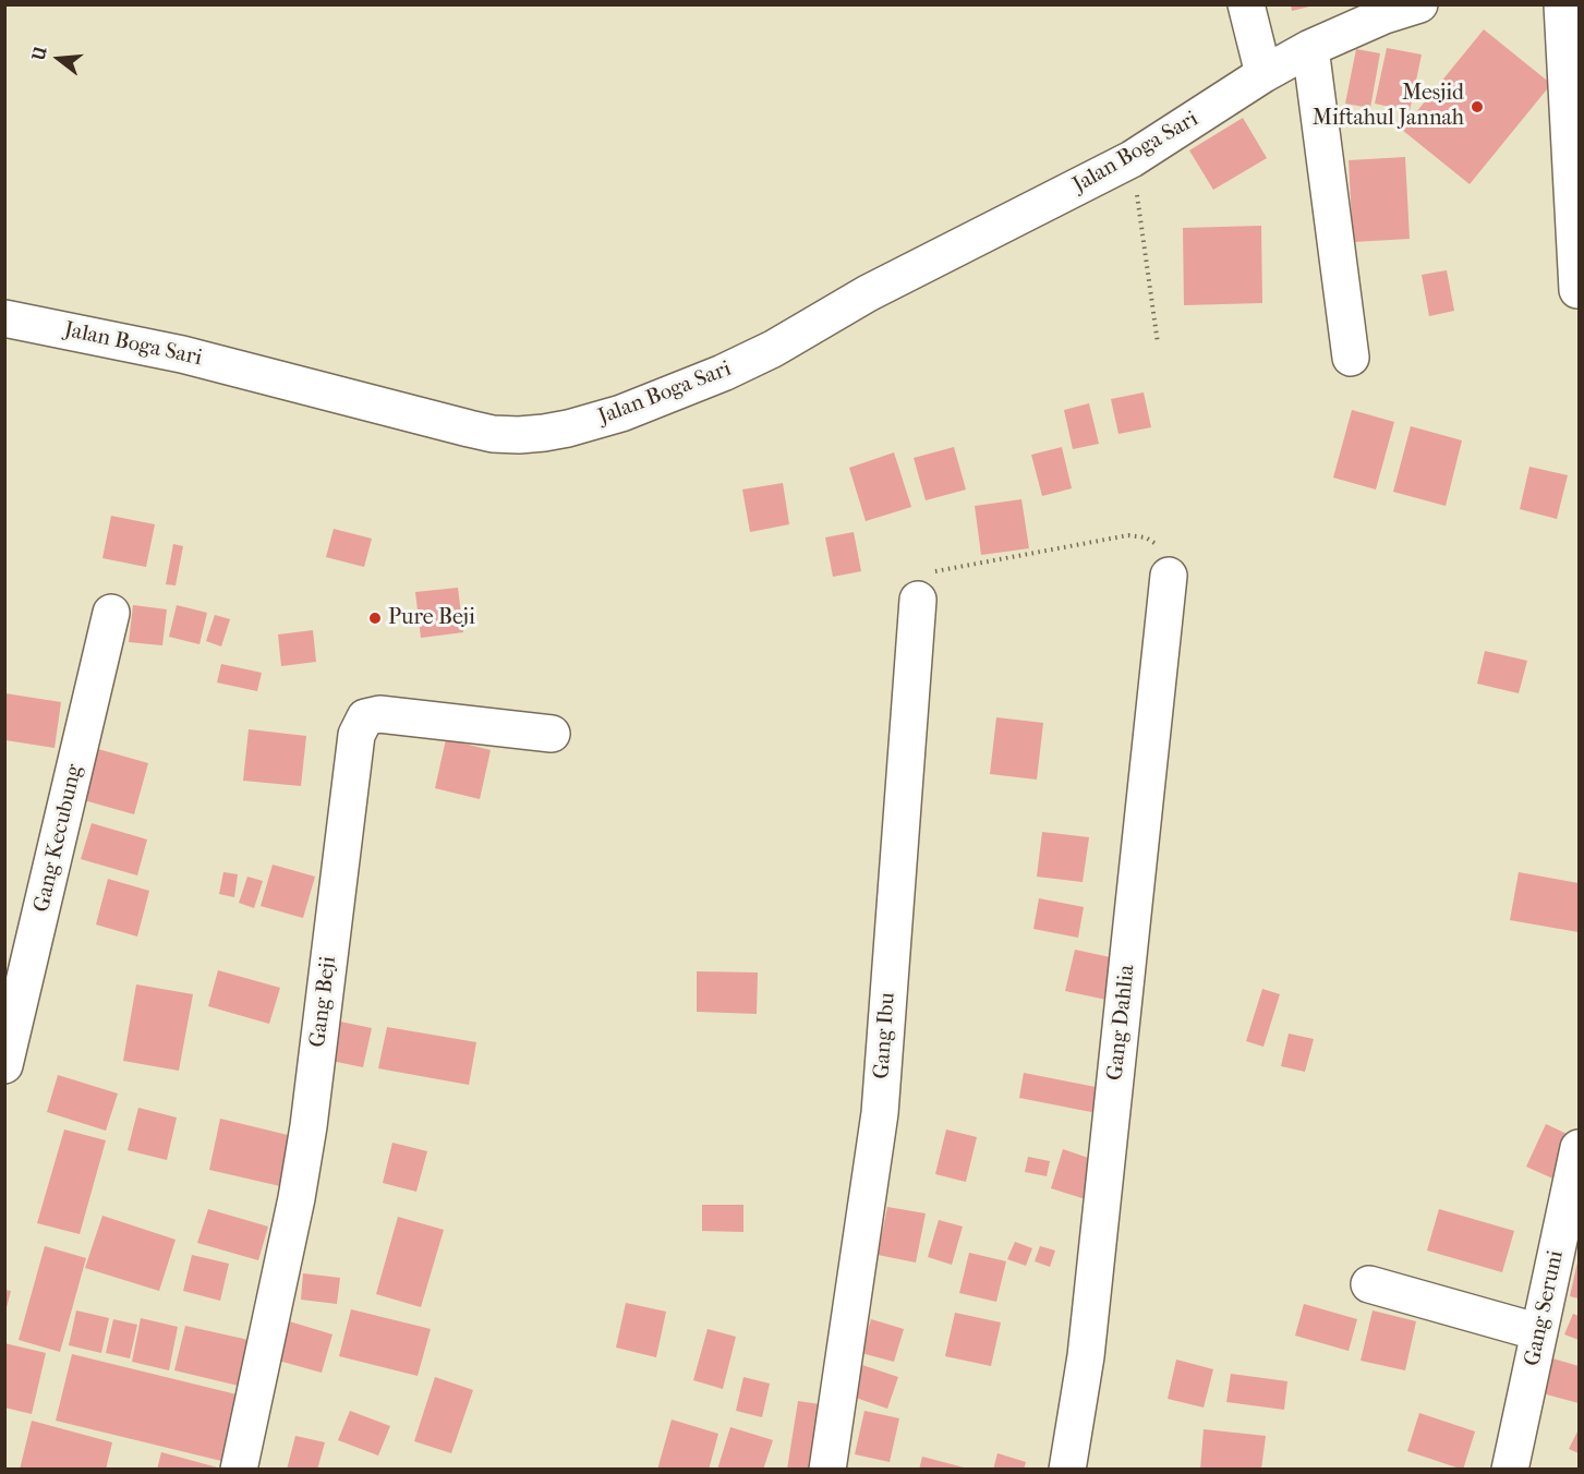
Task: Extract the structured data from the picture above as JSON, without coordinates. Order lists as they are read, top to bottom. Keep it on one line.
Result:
{"streets":{"street":["Jalan Boga Sari","Gang Kecubung","Gang Beji","Gang Dahlia","Gang Ibu","Gang Seruni"]},"places":["Mesjid Miftahul Jannah","Pure Beji"],"north":"left"}
